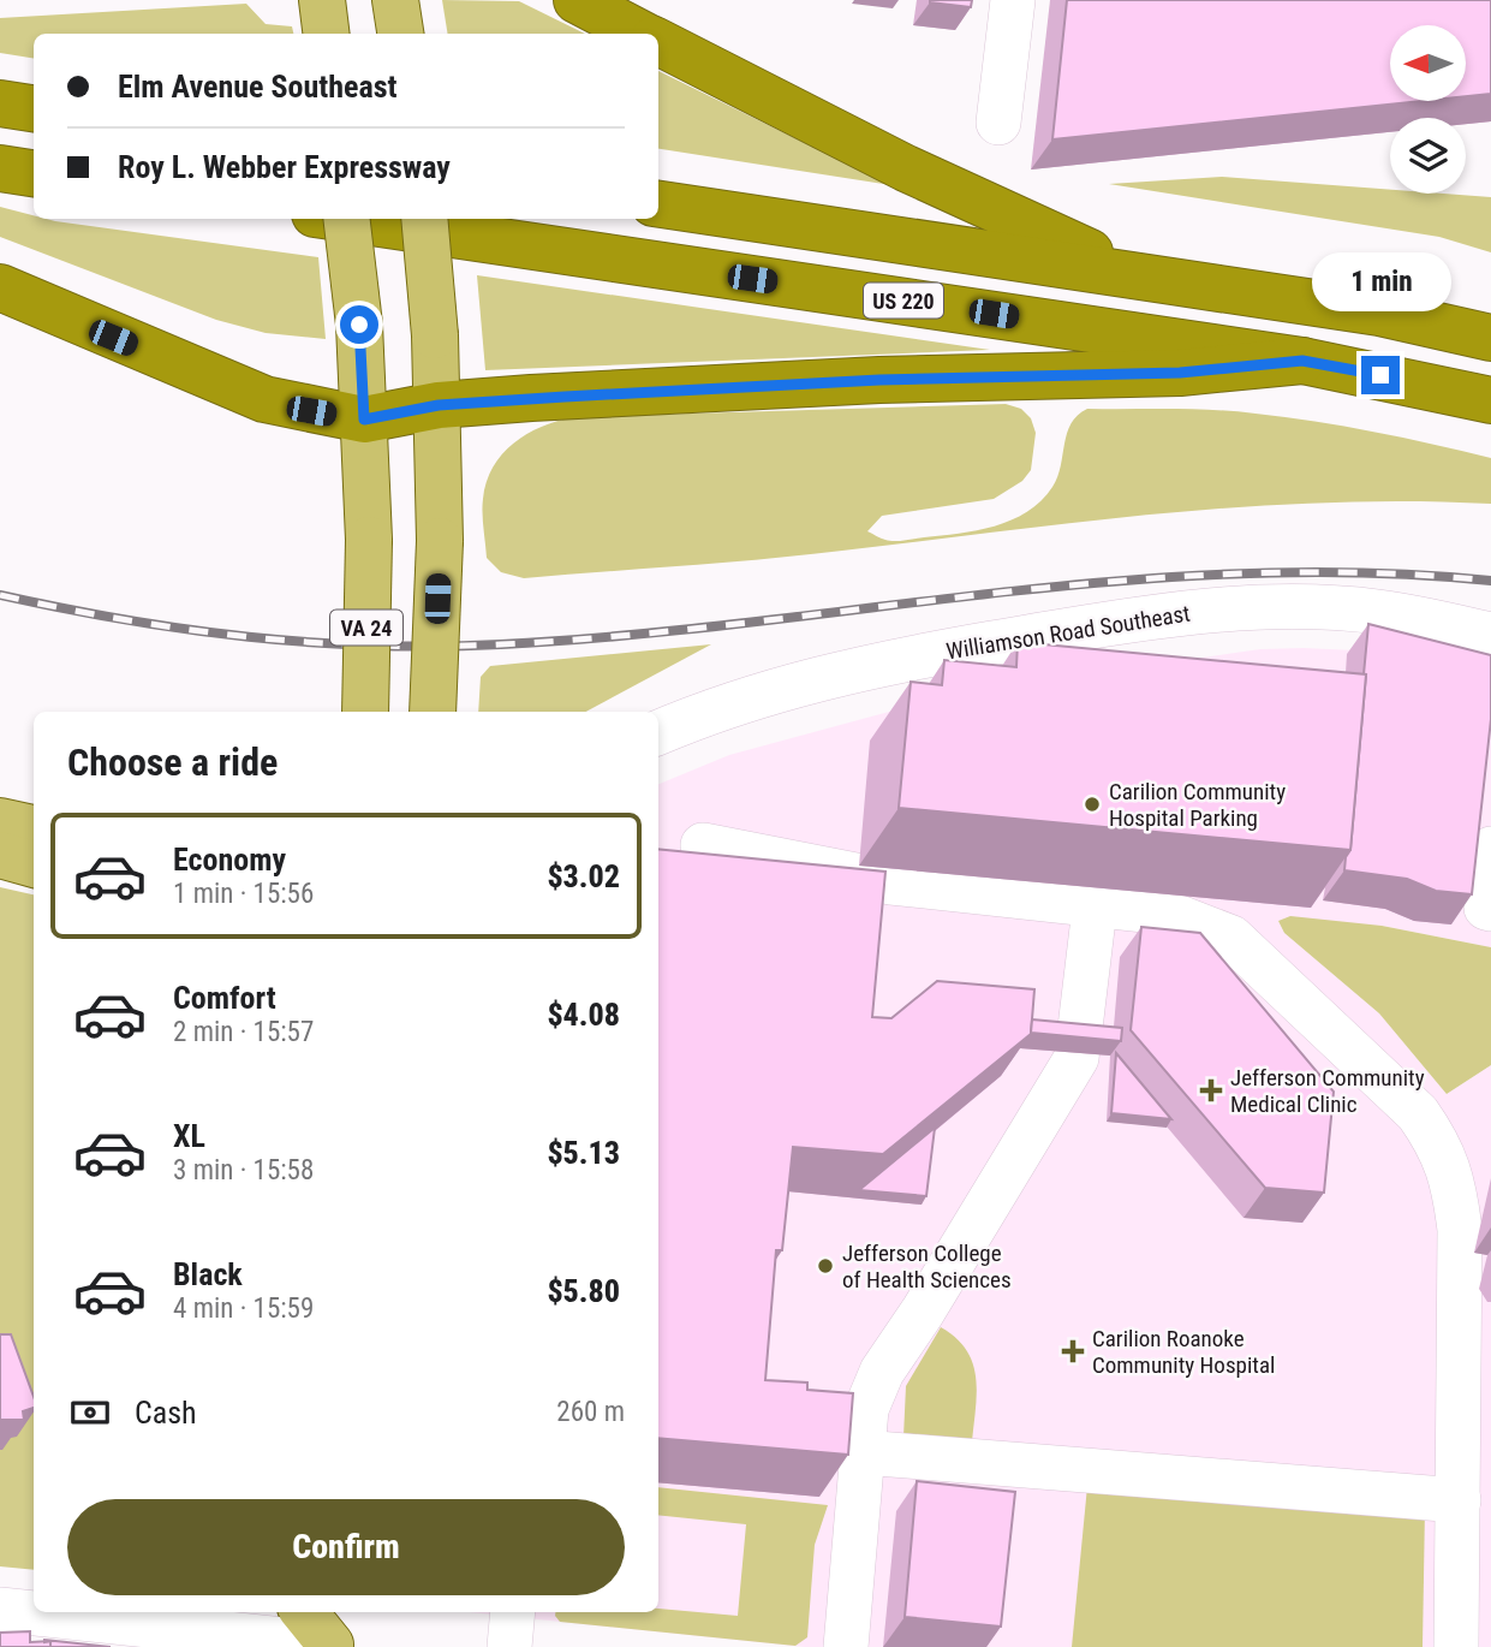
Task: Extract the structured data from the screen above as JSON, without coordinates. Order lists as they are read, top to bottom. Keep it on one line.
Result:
{"streets":{"highway":["US 220"],"main road":["VA 24"],"street":["Williamson Road Southeast"]},"places":{"other":["Carilion Community Hospital Parking","Jefferson College of Health Sciences"],"health":["Jefferson Community Medical Clinic","Carilion Roanoke Community Hospital"]},"north":"left","page":{"banner":["Elm Avenue Southeast","Roy L. Webber Expressway"],"bubble":"1 min","heading":"Choose a ride","list":[{"name":"Economy","note":"1 min · 15:56","value":"$3.02"},{"name":"Comfort","note":"2 min · 15:57","value":"$4.08"},{"name":"XL","note":"3 min · 15:58","value":"$5.13"},{"name":"Black","note":"4 min · 15:59","value":"$5.80"}],"pay":["Cash","260 m"],"buttons":"Confirm"}}
